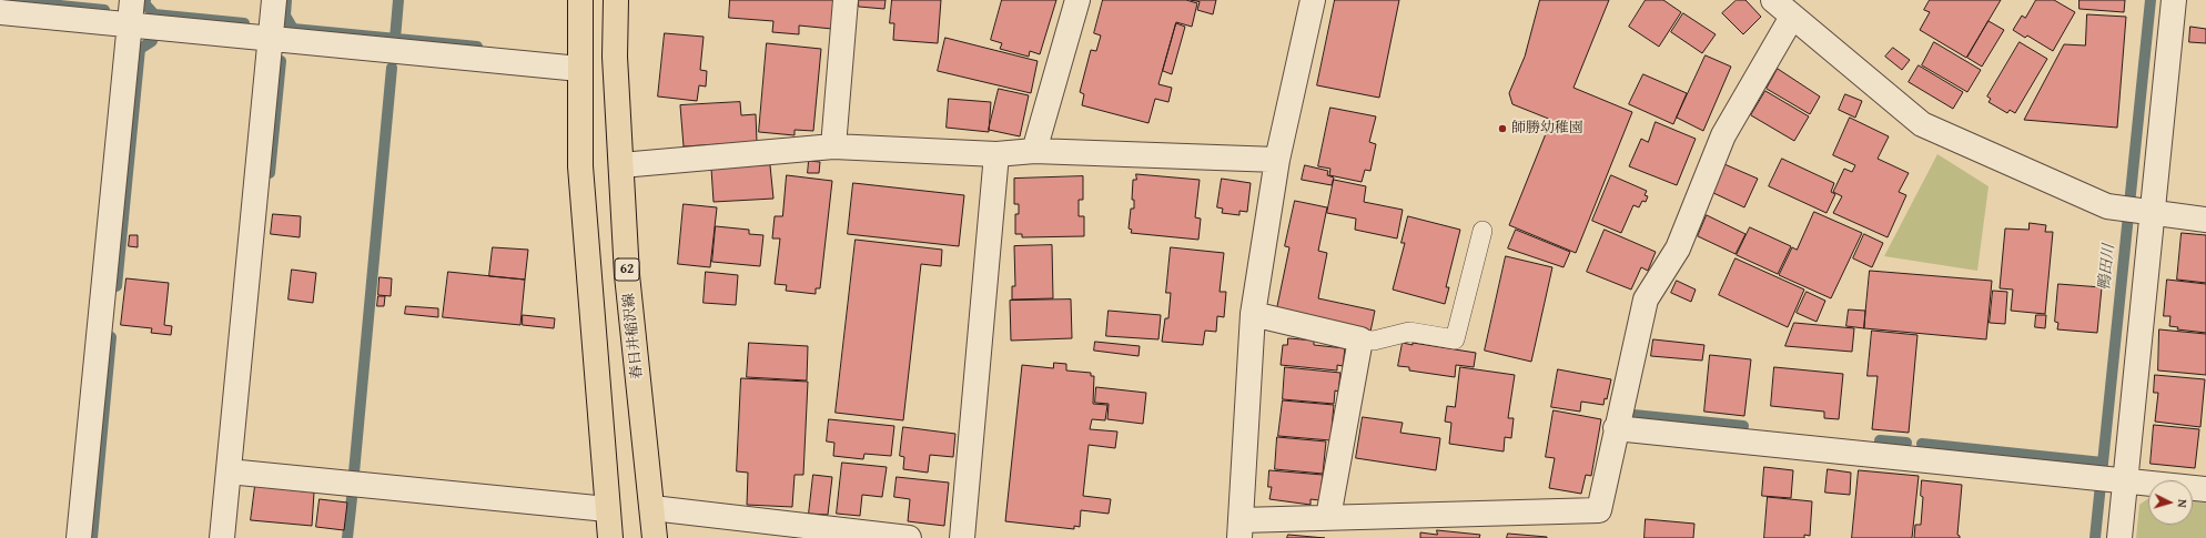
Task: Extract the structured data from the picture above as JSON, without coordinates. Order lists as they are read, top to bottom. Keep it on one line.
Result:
{"streets":{"main road":["62","春日井稲沢線"]},"water":["鴨田川"],"places":["師勝幼稚園"],"north":"right"}
